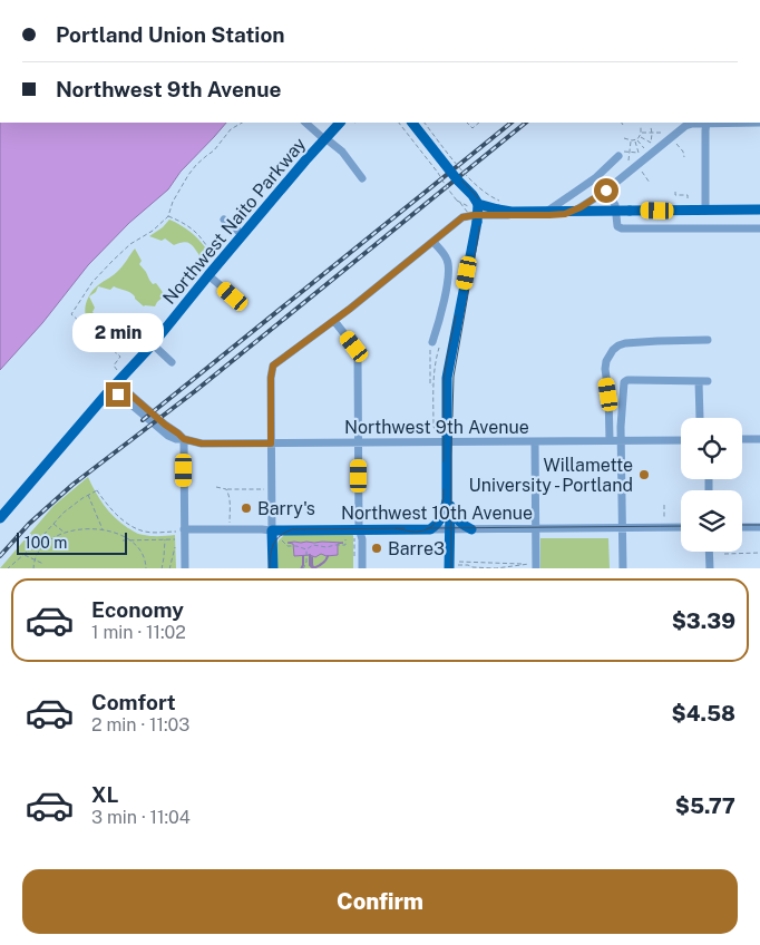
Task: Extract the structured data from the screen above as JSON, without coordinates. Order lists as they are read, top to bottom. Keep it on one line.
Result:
{"streets":{"main road":["Northwest Naito Parkway","Northwest 10th Avenue"],"street":["Northwest 9th Avenue"]},"crossings":[["Northwest Naito Parkway","Northwest 9th Avenue"]],"places":["Willamette University - Portland","Barry's","Barre3"],"scale_bar":"100 m","page":{"banner":["Portland Union Station","Northwest 9th Avenue"],"bubble":"2 min","scale":"100 m","list":[{"name":"Economy","note":"1 min · 11:02","value":"$3.39"},{"name":"Comfort","note":"2 min · 11:03","value":"$4.58"},{"name":"XL","note":"3 min · 11:04","value":"$5.77"}],"buttons":"Confirm"}}
